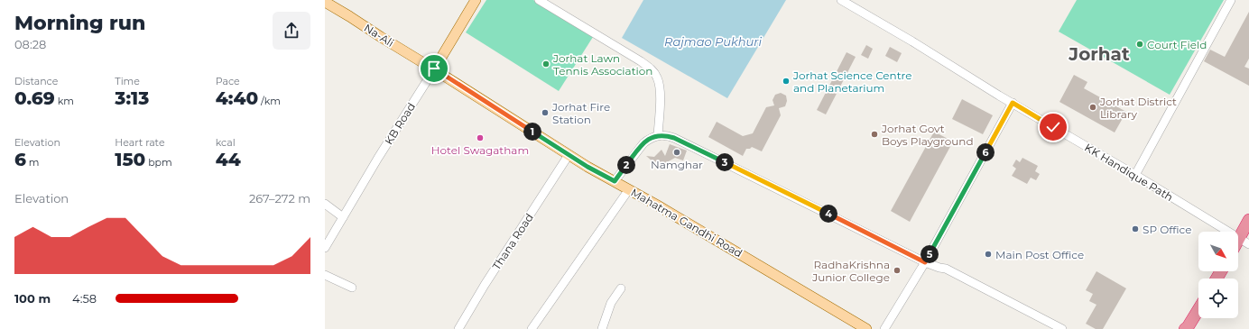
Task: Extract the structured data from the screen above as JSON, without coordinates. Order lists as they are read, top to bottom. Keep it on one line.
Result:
{"streets":{"main road":["Na-Ali","KB Road","Mahatma Gandhi Road"],"street":["KK Handique Path","Thana Road"]},"crossings":[["Na-Ali","KB Road"],["Na-Ali","Mahatma Gandhi Road"],["KB Road","Mahatma Gandhi Road"],["Mahatma Gandhi Road","Thana Road"]],"districts":["Jorhat"],"water":["Rajmao Pukhuri"],"places":["Court Field","Jorhat Lawn Tennis Association","Jorhat Science Centre and Planetarium","Jorhat District Library","Jorhat Fire Station","Jorhat Govt Boys Playground","Hotel Swagatham","Namghar","SP Office","Main Post Office","RadhaKrishna Junior College"],"north":"bottom right","page":{"heading":["Morning run","08:28"],"stats":[["Distance","0.69 km"],["Time","3:13"],["Pace","4:40 /km"],["Elevation","6 m"],["Heart rate","150 bpm"],["kcal","44"]],"pins":["1","6","3","2","4","5"],"chart":["Elevation","267–272 m"],"list":[{"name":"100 m","note":"4:58"}]}}
